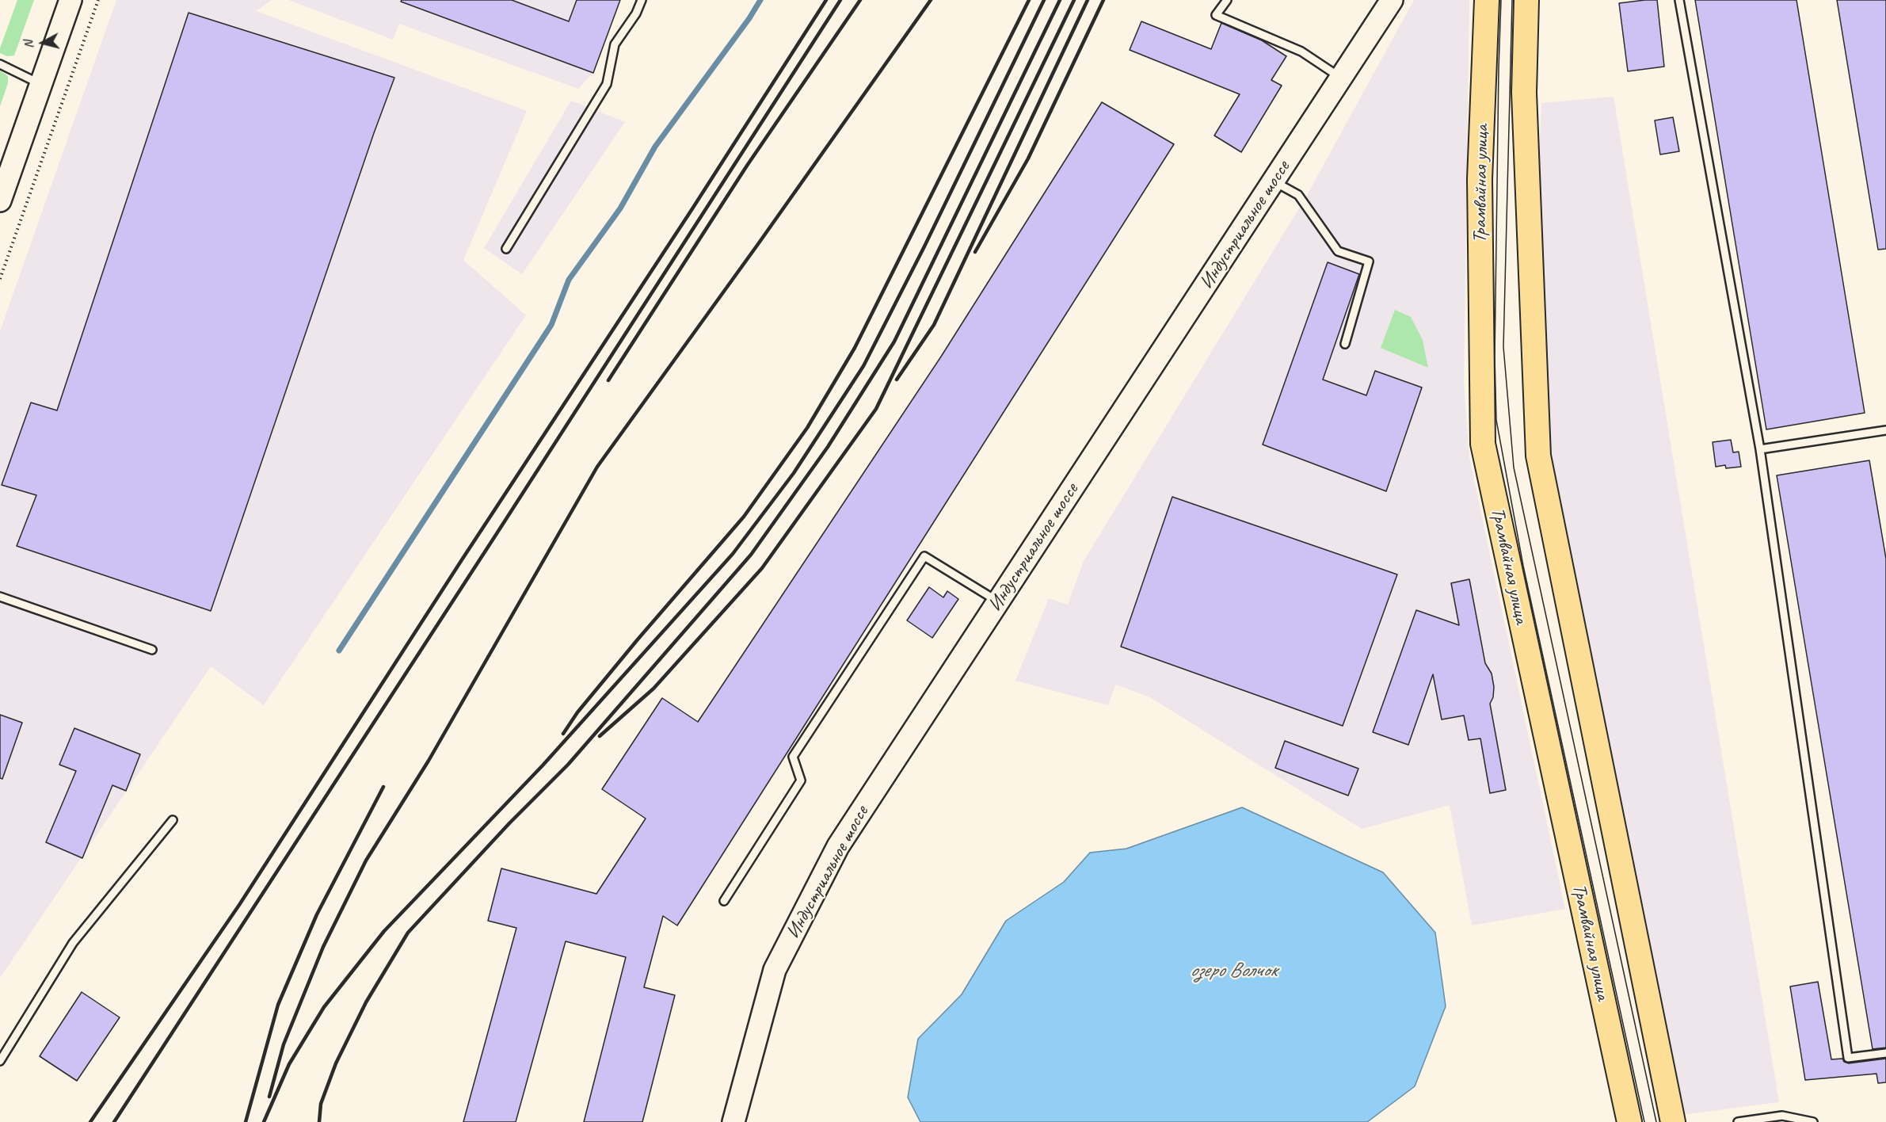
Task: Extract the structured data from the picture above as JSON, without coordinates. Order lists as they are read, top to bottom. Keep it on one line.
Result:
{"streets":{"main road":["Трамвайная улица"],"street":["Индустриальное шоссе"]},"water":["озеро Волчок"],"north":"left"}
